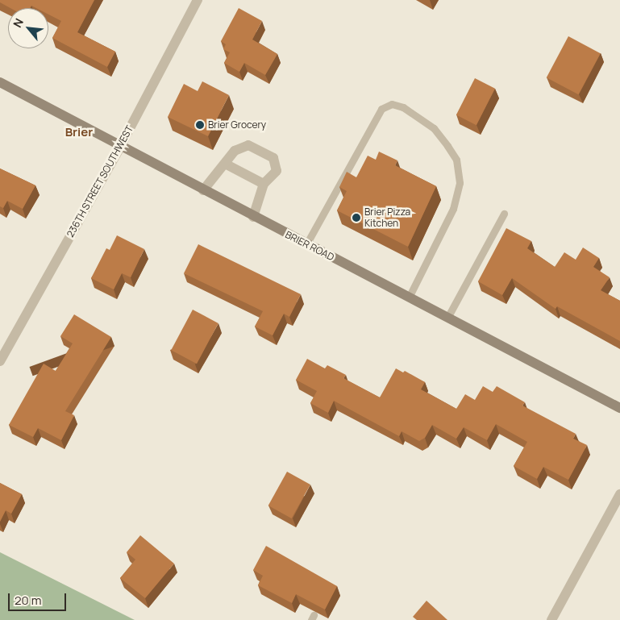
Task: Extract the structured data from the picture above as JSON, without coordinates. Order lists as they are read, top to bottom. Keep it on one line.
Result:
{"streets":{"main road":["BRIER ROAD"],"street":["236TH STREET SOUTHWEST"]},"crossings":[["236TH STREET SOUTHWEST","BRIER ROAD"]],"districts":["Brier"],"places":["Brier Grocery","Brier Pizza Kitchen"],"scale_bar":"20 m","north":"top left"}
